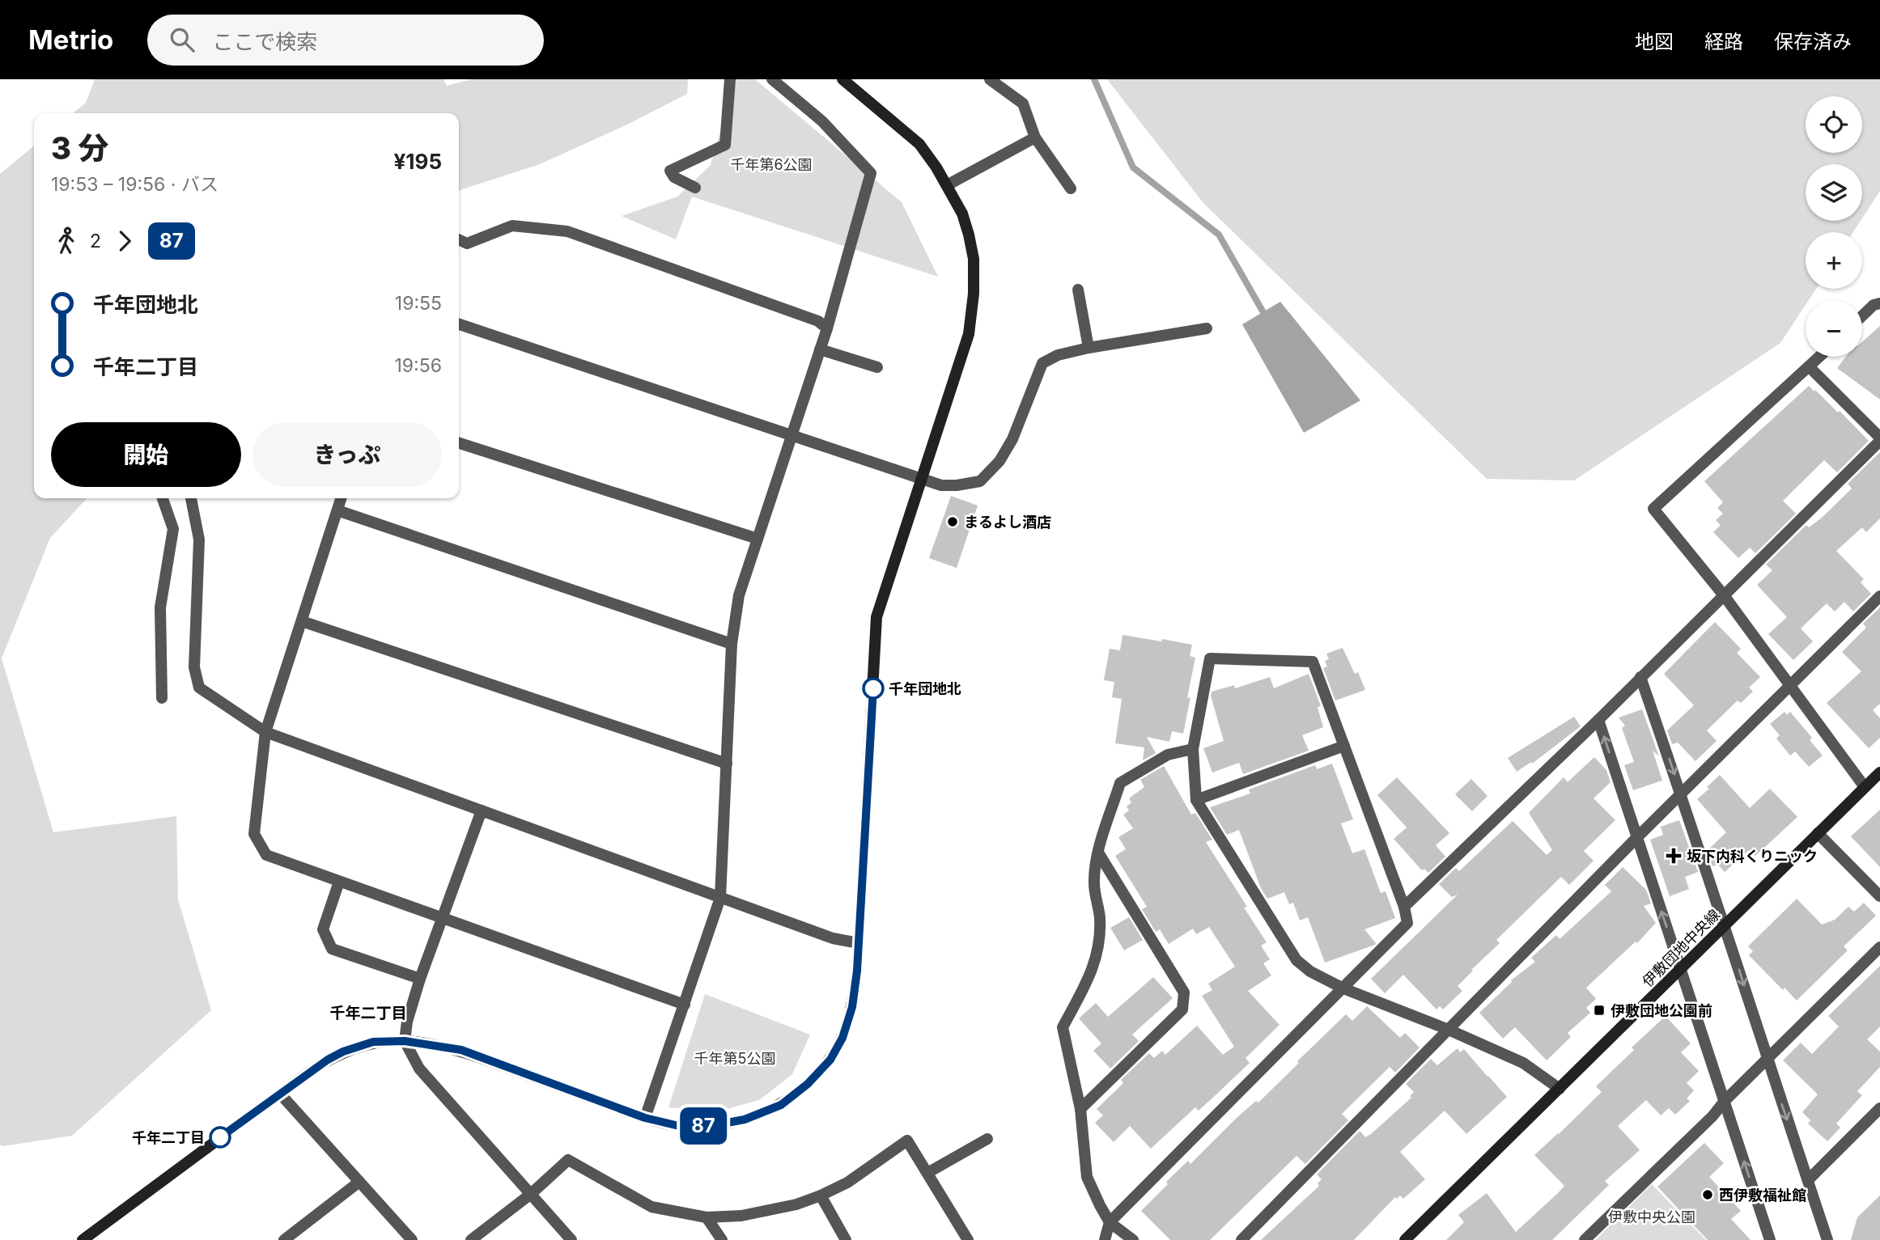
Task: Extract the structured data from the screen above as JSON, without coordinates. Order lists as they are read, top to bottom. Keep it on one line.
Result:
{"streets":{"street":["伊敷団地中央線"]},"districts":["千年二丁目"],"parks":["千年第6公園","千年第5公園","伊敷中央公園"],"places":{"other":["まるよし酒店","千年団地北","千年二丁目","西伊敷福祉館"],"health":["坂下内科くりニック"],"transit":["伊敷団地公園前"]},"lines":["bus line 87"],"page":{"header":"Metrio","search":"ここで検索","nav":["地図","経路","保存済み"],"on_map":"87","map_buttons":["+","−"],"heading":["3 分","19:53 – 19:56 · バス","¥195"],"legs":["2","87"],"list":[{"name":"千年団地北","value":"19:55"},{"name":"千年二丁目","value":"19:56"}],"buttons":["開始","きっぷ"]}}
